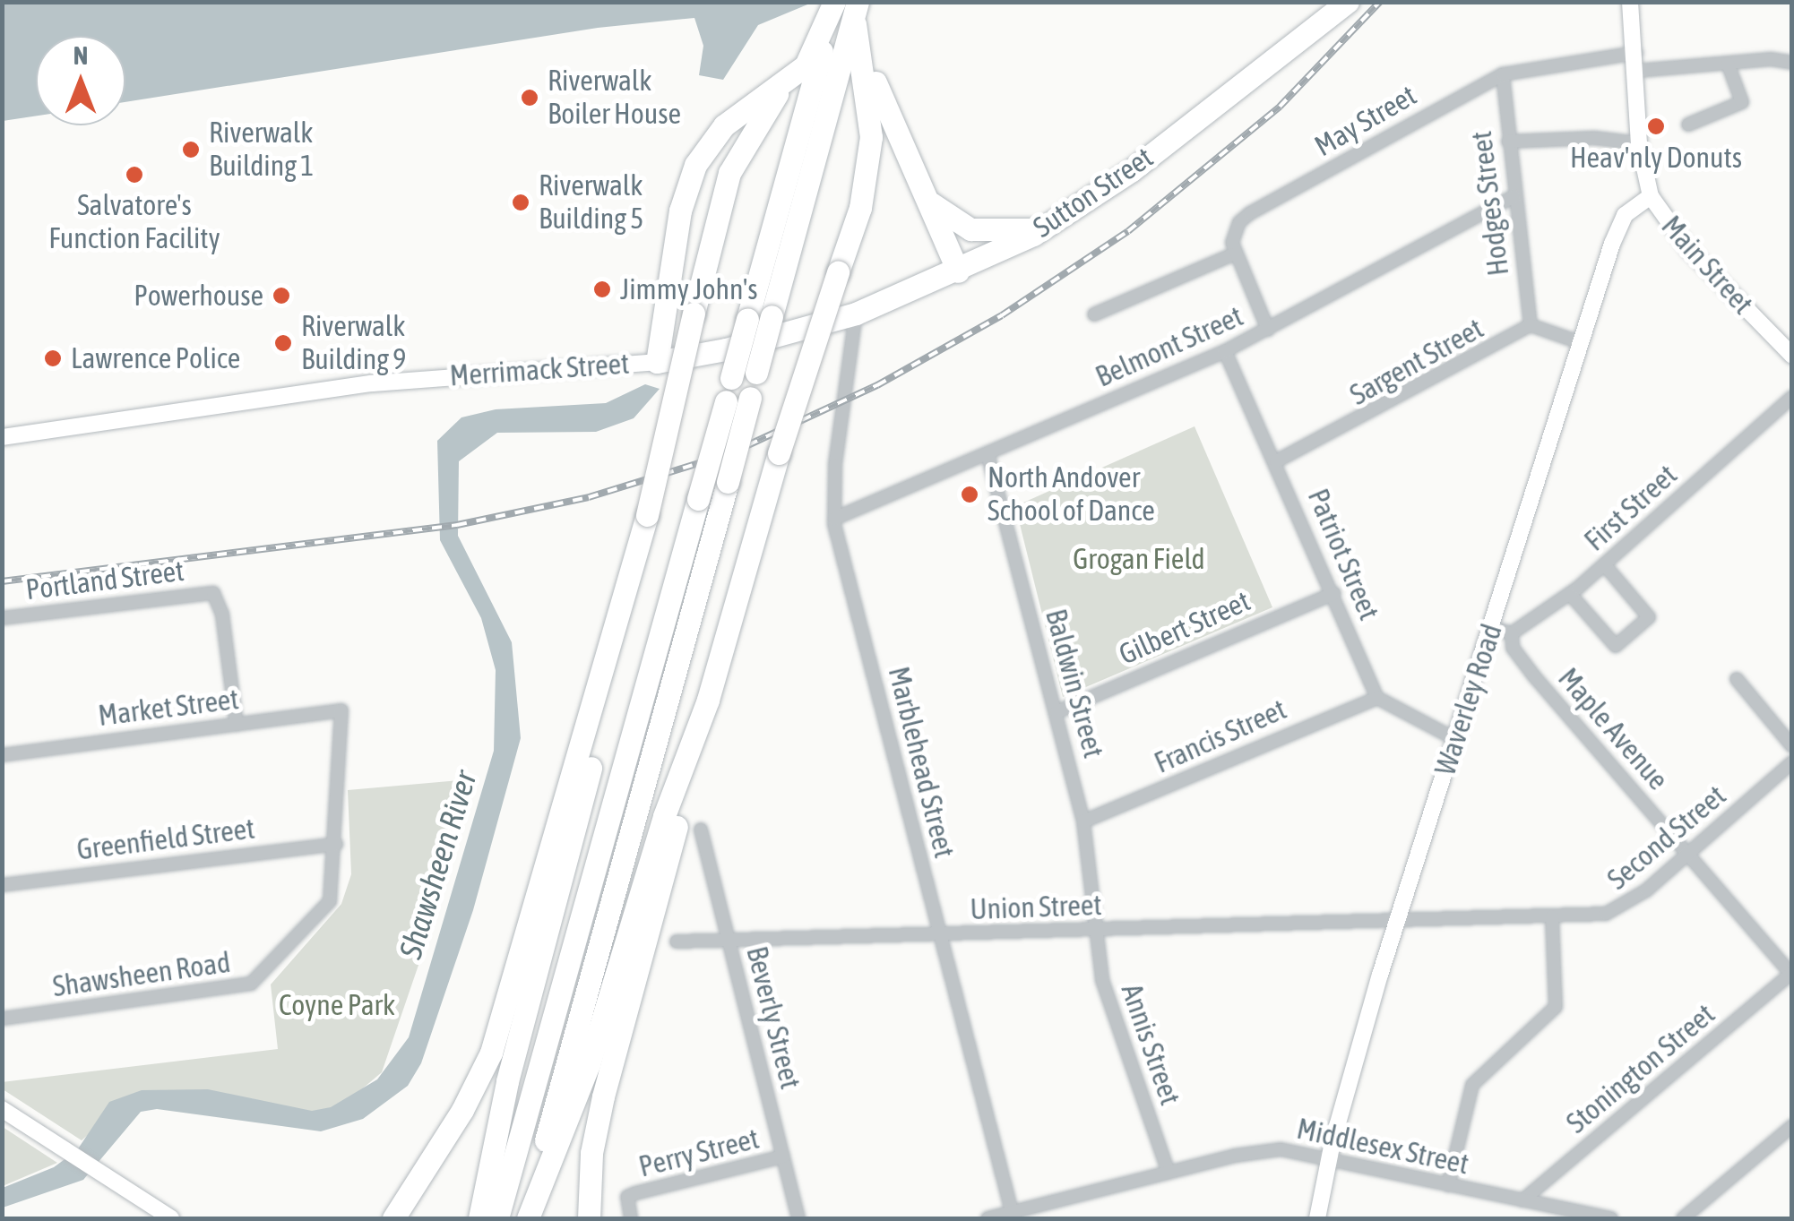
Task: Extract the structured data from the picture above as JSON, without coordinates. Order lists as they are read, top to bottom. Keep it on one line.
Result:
{"streets":{"highway":["Sutton Street","Merrimack Street"],"main road":["Main Street","Waverley Road"],"street":["May Street","Hodges Street","Belmont Street","Sargent Street","First Street","Patriot Street","Portland Street","Gilbert Street","Baldwin Street","Market Street","Maple Avenue","Francis Street","Marblehead Street","Second Street","Greenfield Street","Union Street","Shawsheen Road","Beverly Street","Annis Street","Stonington Street","Middlesex Street","Perry Street"]},"crossings":[["May Street","Hodges Street"],["May Street","Main Street"],["Sutton Street","Merrimack Street"],["Sutton Street","Marblehead Street"],["Hodges Street","Belmont Street"],["Hodges Street","Sargent Street"],["Main Street","Waverley Road"],["Belmont Street","Patriot Street"],["Belmont Street","Baldwin Street"],["Belmont Street","Marblehead Street"],["Sargent Street","Patriot Street"],["First Street","Maple Avenue"],["Patriot Street","Gilbert Street"],["Patriot Street","Francis Street"],["Portland Street","Market Street"],["Gilbert Street","Baldwin Street"],["Baldwin Street","Francis Street"],["Baldwin Street","Union Street"],["Baldwin Street","Annis Street"],["Waverley Road","Second Street"],["Waverley Road","Union Street"],["Waverley Road","Middlesex Street"],["Market Street","Shawsheen Road"],["Maple Avenue","Second Street"],["Maple Avenue","Stonington Street"],["Marblehead Street","Union Street"],["Marblehead Street","Middlesex Street"],["Second Street","Union Street"],["Greenfield Street","Shawsheen Road"],["Union Street","Beverly Street"],["Union Street","Annis Street"],["Beverly Street","Perry Street"],["Annis Street","Middlesex Street"],["Stonington Street","Middlesex Street"]],"water":["Shawsheen River"],"parks":["Grogan Field","Coyne Park"],"places":["Riverwalk Boiler House","Heav'nly Donuts","Riverwalk Building 1","Salvatore's Function Facility","Riverwalk Building 5","Jimmy John's","Powerhouse","Riverwalk Building 9","Lawrence Police","North Andover School of Dance"],"north":"top"}
